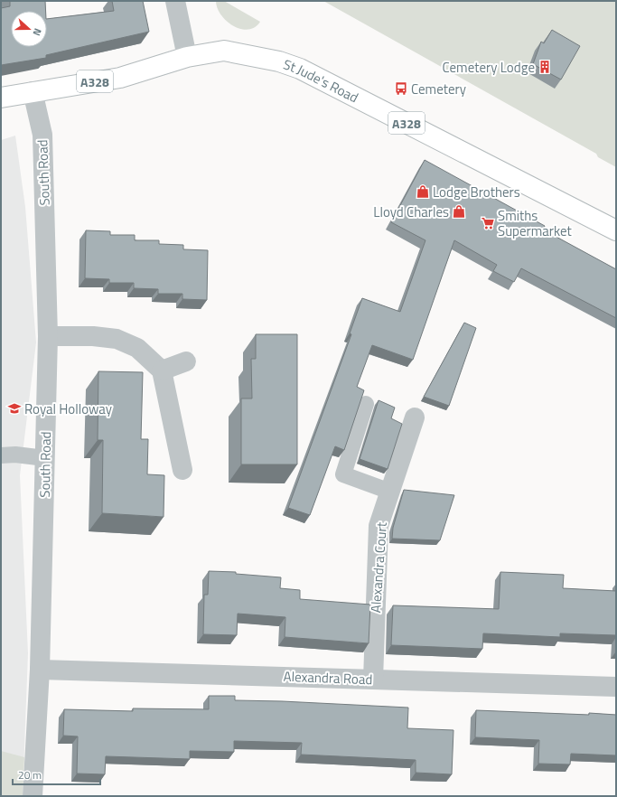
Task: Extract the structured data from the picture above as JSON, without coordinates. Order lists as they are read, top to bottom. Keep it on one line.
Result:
{"streets":{"main road":["A328","St Jude's Road"],"street":["South Road","Alexandra Court","Alexandra Road"]},"crossings":[["St Jude's Road","South Road"],["South Road","Alexandra Road"],["Alexandra Court","Alexandra Road"]],"places":{"building":["Cemetery Lodge"],"bus stop":["Cemetery"],"shop":["Lodge Brothers","Lloyd Charles"],"supermarket":["Smiths Supermarket"],"school or university":["Royal Holloway"]},"scale_bar":"20 m","north":"right"}
